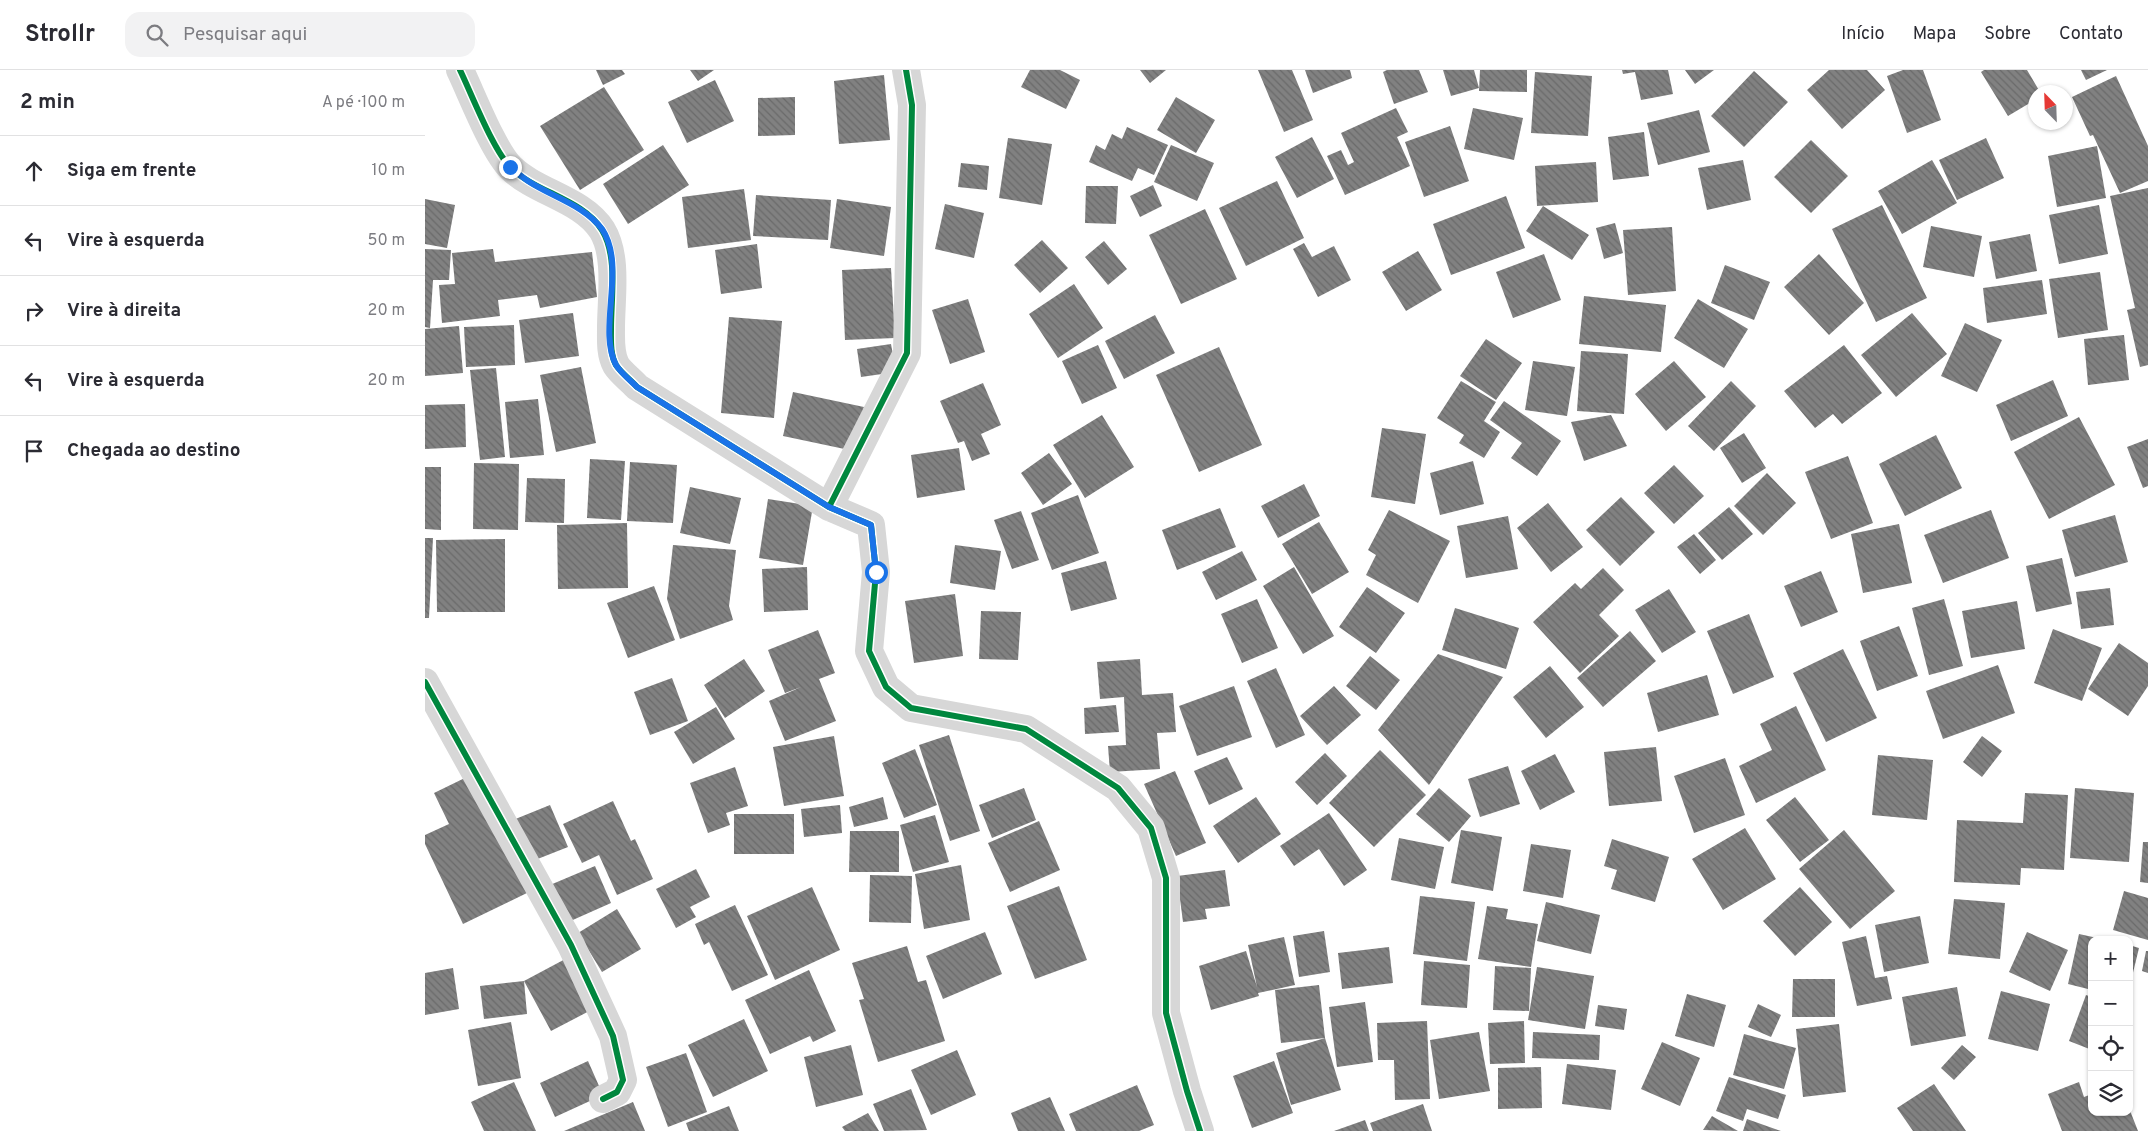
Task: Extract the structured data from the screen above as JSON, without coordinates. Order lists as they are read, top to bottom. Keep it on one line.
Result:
{"north":"top left","page":{"header":"Strollr","search":"Pesquisar aqui","nav":["Início","Mapa","Sobre","Contato"],"heading":["2 min","A pé · 100 m"],"list":[["Siga em frente","10 m"],["Vire à esquerda","50 m"],["Vire à direita","20 m"],["Vire à esquerda","20 m"],"Chegada ao destino"],"map_buttons":["+","−"]}}
